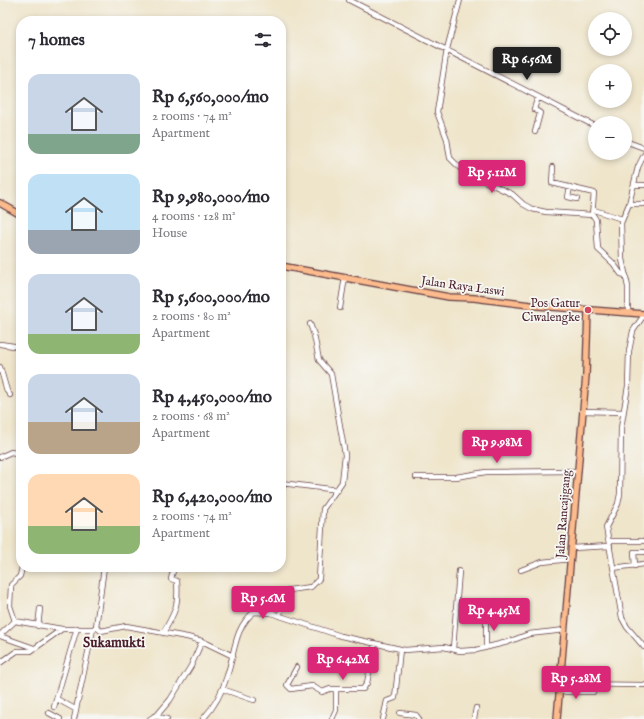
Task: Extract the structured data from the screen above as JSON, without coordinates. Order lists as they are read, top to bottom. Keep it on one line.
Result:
{"streets":{"main road":["Jalan Raya Laswi","Jalan Rancajigang"]},"crossings":[["Jalan Raya Laswi","Jalan Rancajigang"]],"districts":["Sukamukti"],"places":["Pos Gatur Ciwalengke"],"page":{"map_buttons":["+","−"],"heading":"7 homes","price":["Rp 6.56M","Rp 5.11M","Rp 9.98M","Rp 5.6M","Rp 4.45M","Rp 6.42M","Rp 5.28M"],"list":[{"name":"Rp 6,560,000/mo","note":"2 rooms · 74 m² · Apartment"},{"name":"Rp 9,980,000/mo","note":"4 rooms · 128 m² · House"},{"name":"Rp 5,600,000/mo","note":"2 rooms · 80 m² · Apartment"},{"name":"Rp 4,450,000/mo","note":"2 rooms · 68 m² · Apartment"},{"name":"Rp 6,420,000/mo","note":"2 rooms · 74 m² · Apartment"}]}}
